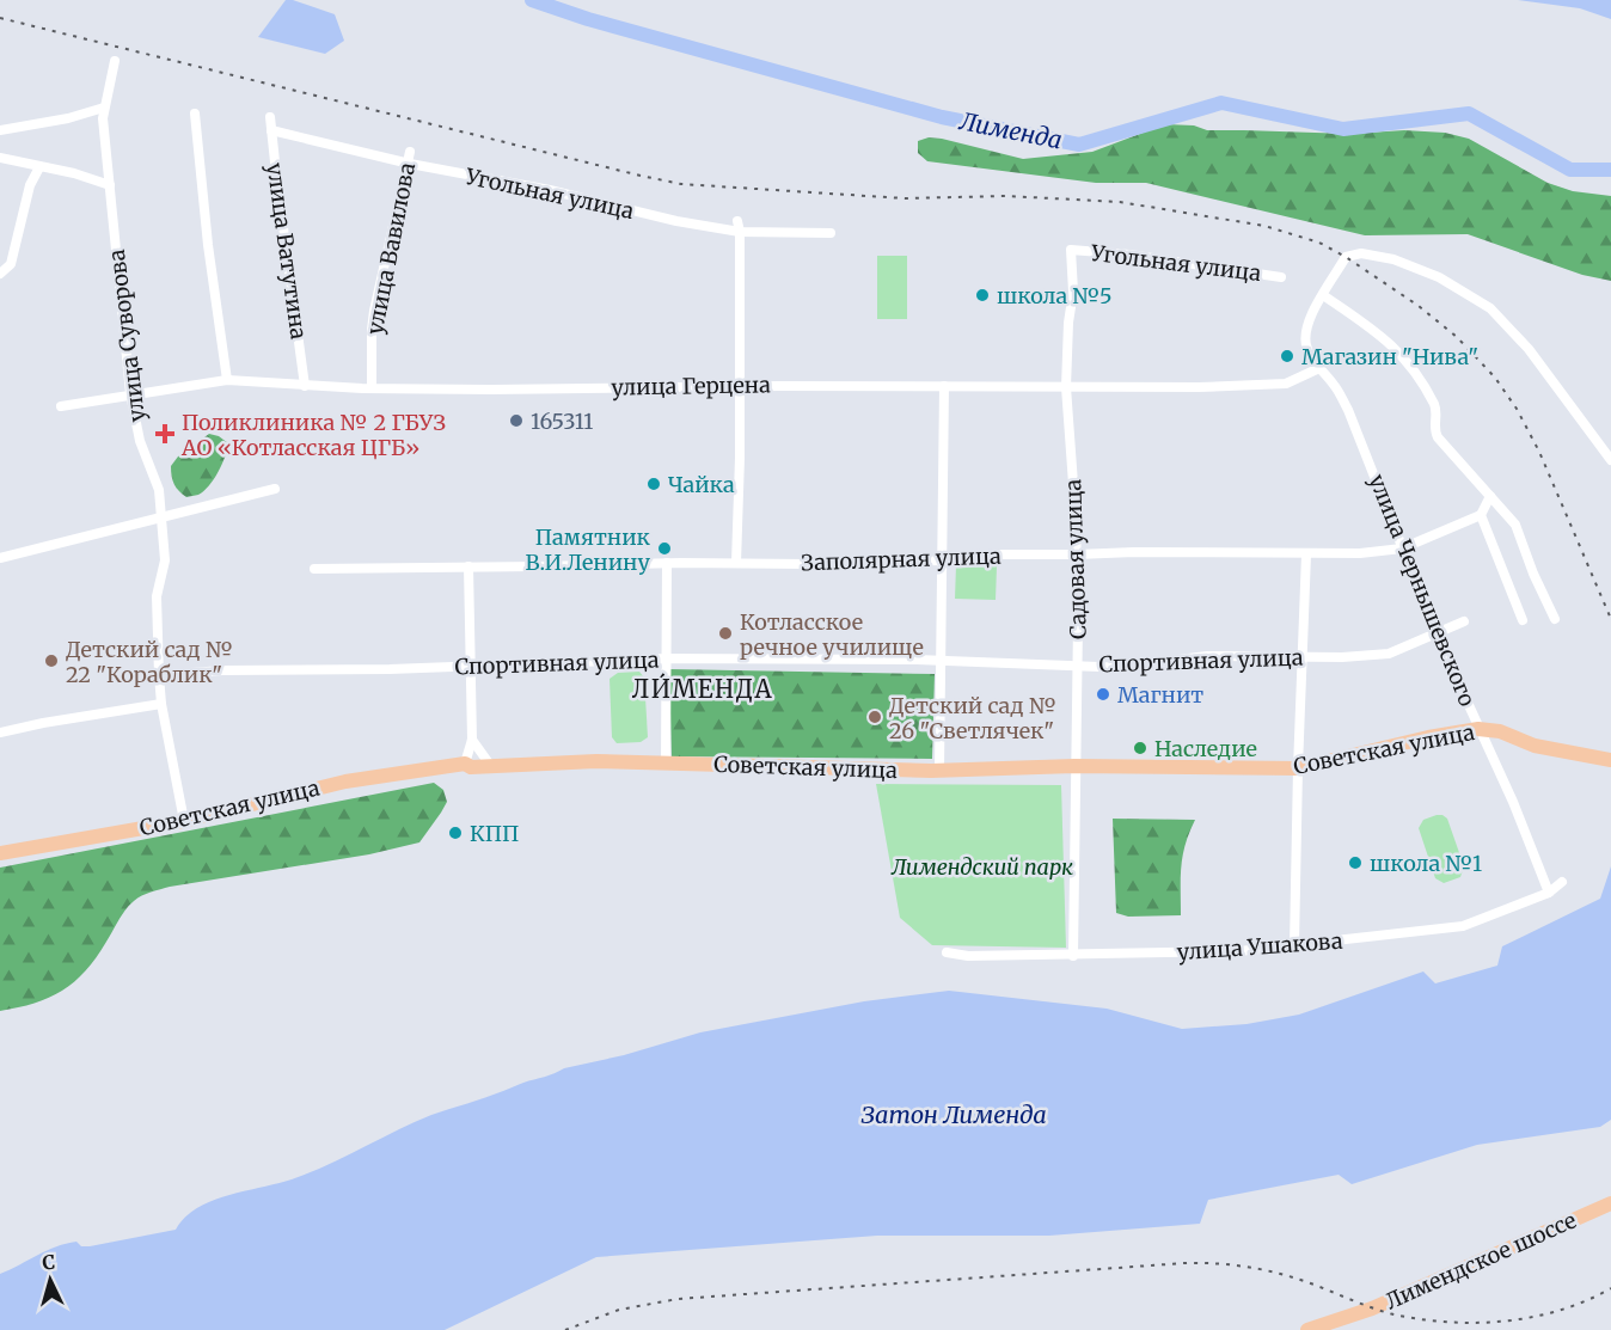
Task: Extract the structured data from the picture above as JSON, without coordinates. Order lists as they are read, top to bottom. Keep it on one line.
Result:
{"streets":{"main road":["Советская улица","Лимендское шоссе"],"street":["Угольная улица","улица Вавилова","улица Ватутина","улица Суворова","улица Герцена","Заполярная улица","Садовая улица","улица Чернышевского","Спортивная улица","улица Ушакова"]},"crossings":[["Угольная улица","улица Вавилова"],["Угольная улица","улица Ватутина"],["Угольная улица","Садовая улица"],["улица Вавилова","улица Герцена"],["улица Ватутина","улица Герцена"],["улица Суворова","улица Герцена"],["улица Суворова","Спортивная улица"],["улица Суворова","Советская улица"],["улица Герцена","Садовая улица"],["улица Герцена","улица Чернышевского"],["Заполярная улица","Садовая улица"],["Заполярная улица","улица Чернышевского"],["Садовая улица","Спортивная улица"],["Садовая улица","Советская улица"],["Садовая улица","улица Ушакова"],["улица Чернышевского","Спортивная улица"],["улица Чернышевского","Советская улица"],["улица Чернышевского","улица Ушакова"]],"districts":["ЛИ́МЕНДА"],"water":["Лименда","Затон Лименда"],"parks":["Лимендский парк"],"places":{"other":["школа №5","Магазин \"Нива\"","165311","Чайка","Памятник В.И.Ленину","Котласское речное училище","Детский сад № 22 \"Кораблик\"","Магнит","Детский сад № 26 \"Светлячек\"","Наследие","КПП","школа №1"],"health":["Поликлиника № 2 ГБУЗ АО «Котласская ЦГБ»"]},"north":"top"}
